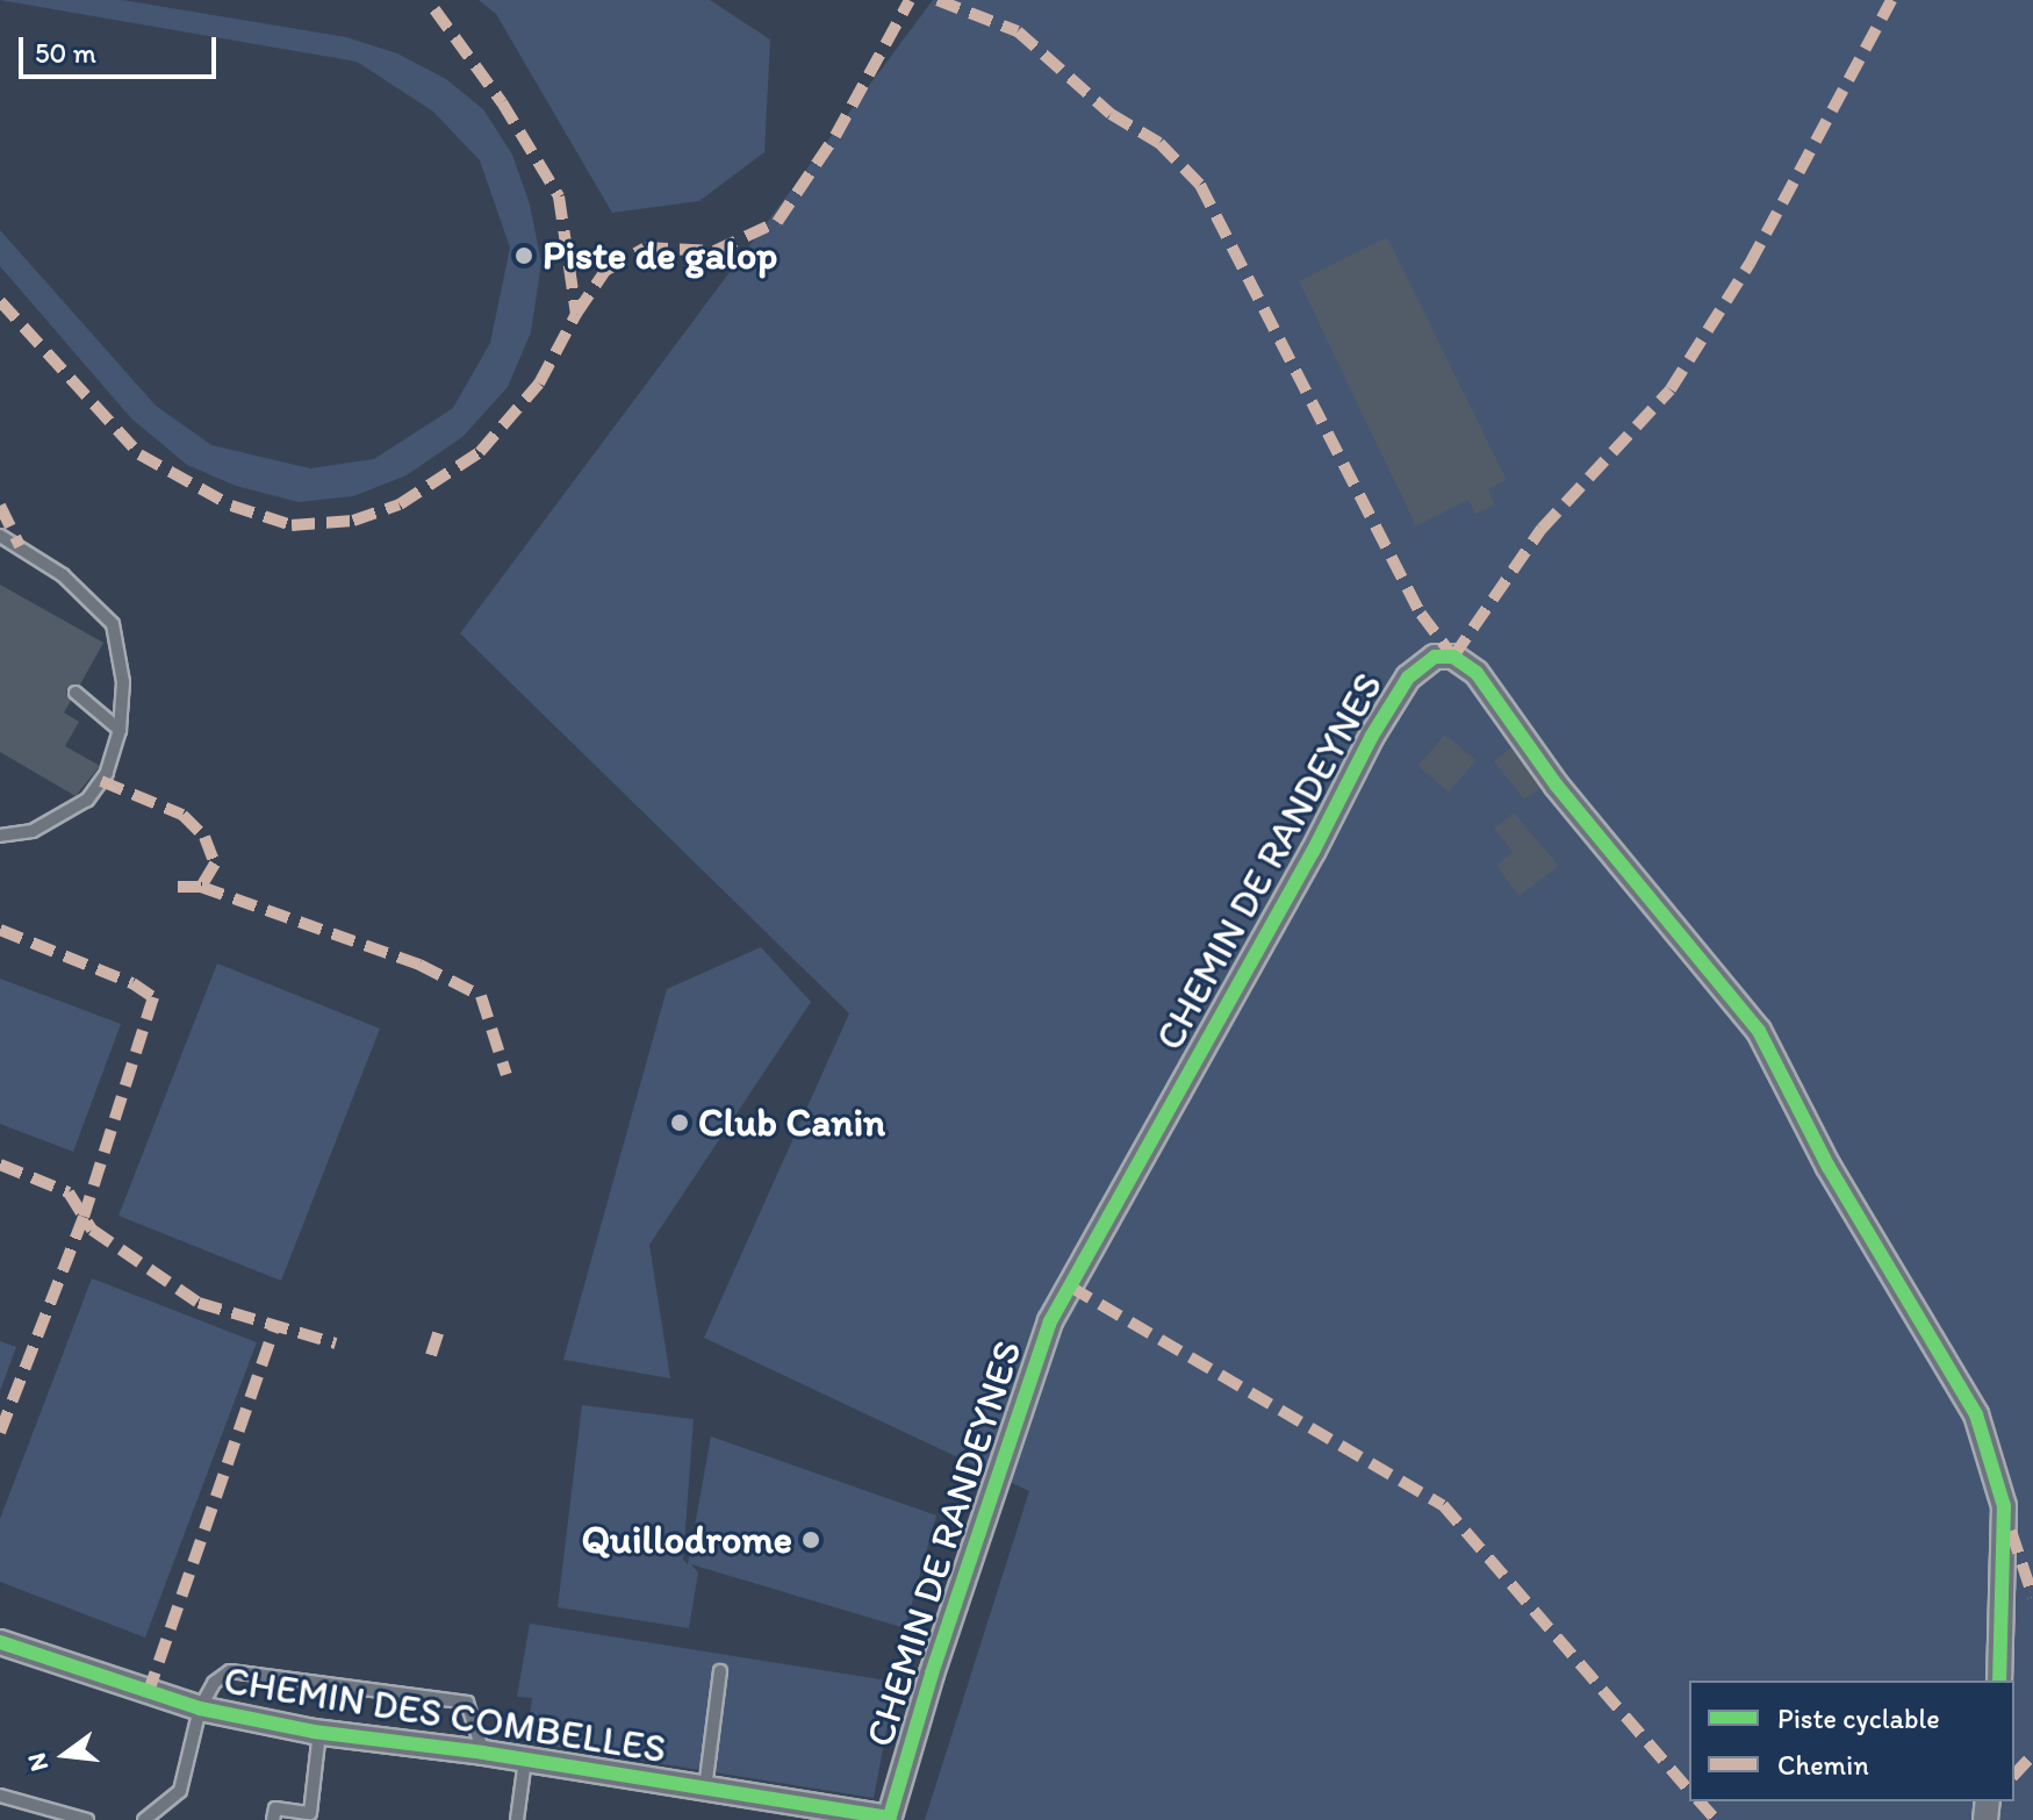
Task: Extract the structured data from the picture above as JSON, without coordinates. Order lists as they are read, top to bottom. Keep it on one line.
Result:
{"streets":{"street":["CHEMIN DE RANDEYNES","CHEMIN DES COMBELLES"]},"crossings":[["CHEMIN DE RANDEYNES","CHEMIN DES COMBELLES"]],"places":["Piste de galop","Club Canin","Quillodrome"],"legend":["Piste cyclable","Chemin"],"scale_bar":"50 m","north":"left"}
